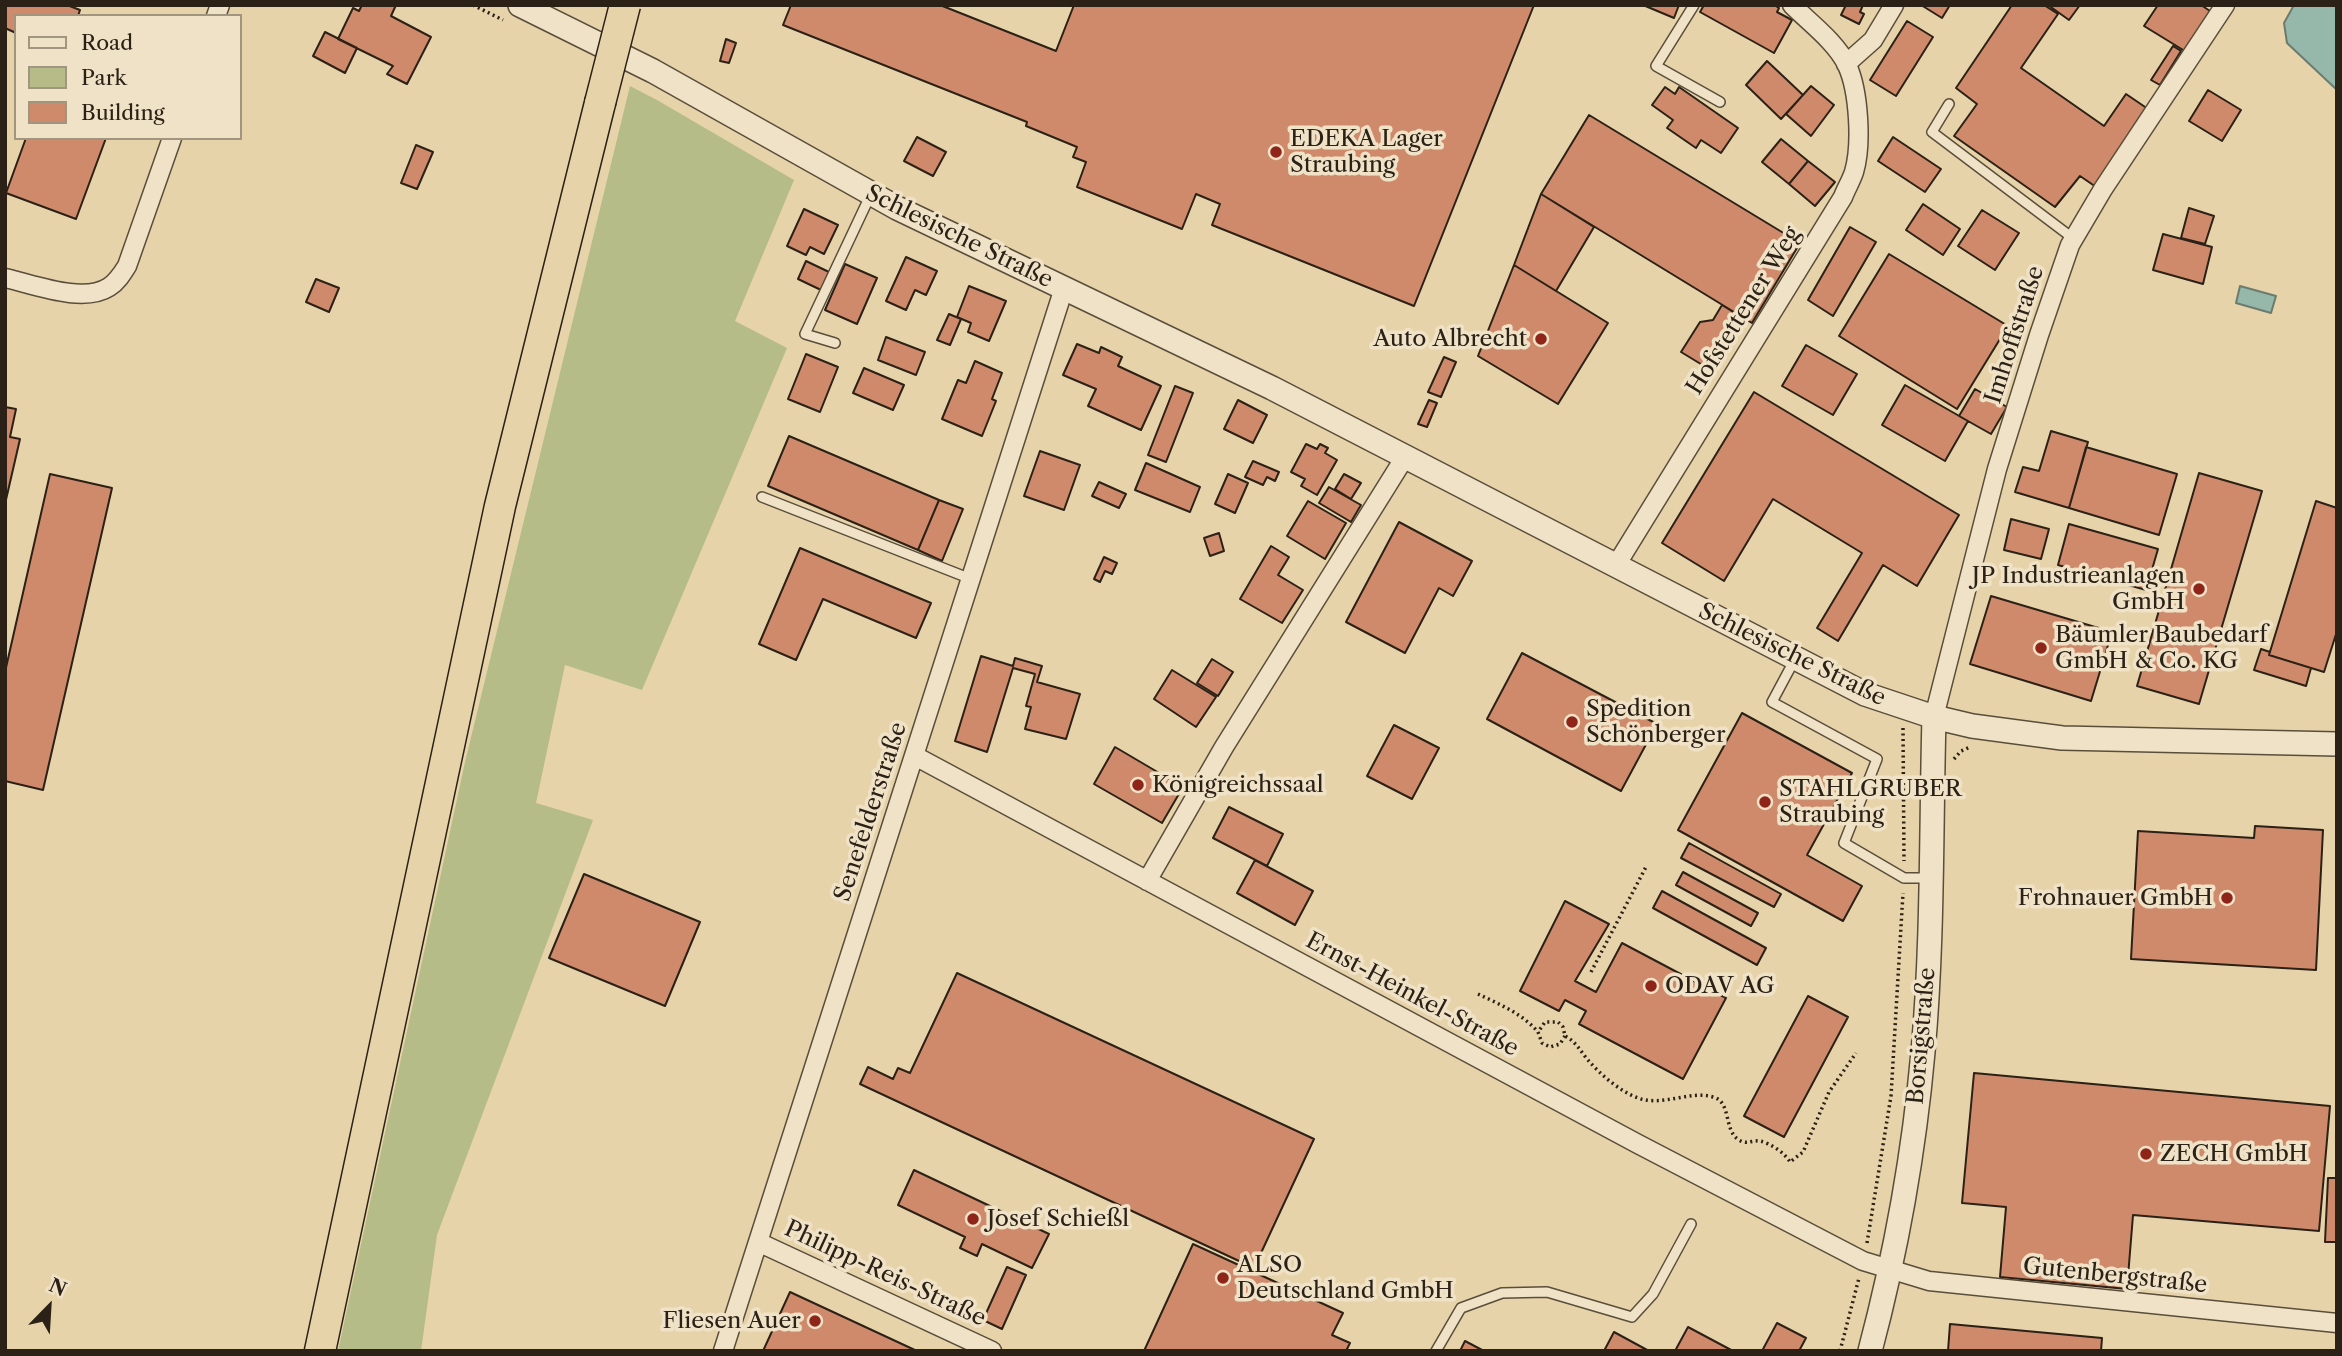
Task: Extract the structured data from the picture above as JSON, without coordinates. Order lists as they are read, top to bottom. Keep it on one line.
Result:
{"streets":{"street":["Schlesische Straße","Hofstettener Weg","Imhoffstraße","Senefelderstraße","Ernst-Heinkel-Straße","Borsigstraße","Philipp-Reis-Straße","Gutenbergstraße"]},"crossings":[["Schlesische Straße","Hofstettener Weg"],["Schlesische Straße","Imhoffstraße"],["Schlesische Straße","Senefelderstraße"],["Schlesische Straße","Borsigstraße"],["Imhoffstraße","Borsigstraße"],["Senefelderstraße","Ernst-Heinkel-Straße"],["Senefelderstraße","Philipp-Reis-Straße"],["Ernst-Heinkel-Straße","Borsigstraße"],["Ernst-Heinkel-Straße","Gutenbergstraße"],["Borsigstraße","Gutenbergstraße"]],"places":["EDEKA Lager Straubing","Auto Albrecht","JP Industrieanlagen GmbH","Bäumler Baubedarf GmbH & Co. KG","Spedition Schönberger","Königreichssaal","STAHLGRUBER Straubing","Frohnauer GmbH","ODAV AG","ZECH GmbH","Josef Schießl","ALSO Deutschland GmbH","Fliesen Auer"],"legend":["Road","Park","Building"],"north":"top right"}
